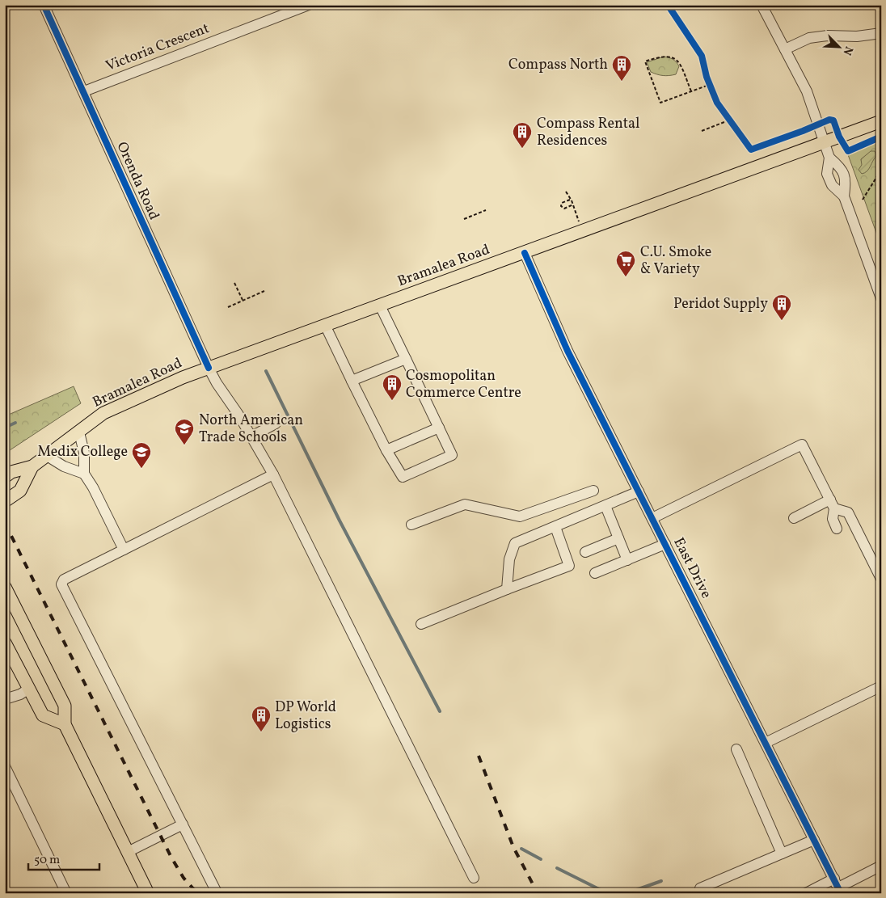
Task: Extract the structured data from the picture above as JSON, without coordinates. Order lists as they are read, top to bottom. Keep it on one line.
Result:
{"streets":{"main road":["Bramalea Road"],"street":["Victoria Crescent","Orenda Road","East Drive"]},"crossings":[["Victoria Crescent","Orenda Road"],["Orenda Road","Bramalea Road"],["Bramalea Road","East Drive"]],"places":{"building":["Compass North","Compass Rental Residences","Peridot Supply","Cosmopolitan Commerce Centre","DP World Logistics"],"supermarket":["C.U. Smoke & Variety"],"school or university":["North American Trade Schools","Medix College"]},"scale_bar":"50 m","north":"bottom right"}
